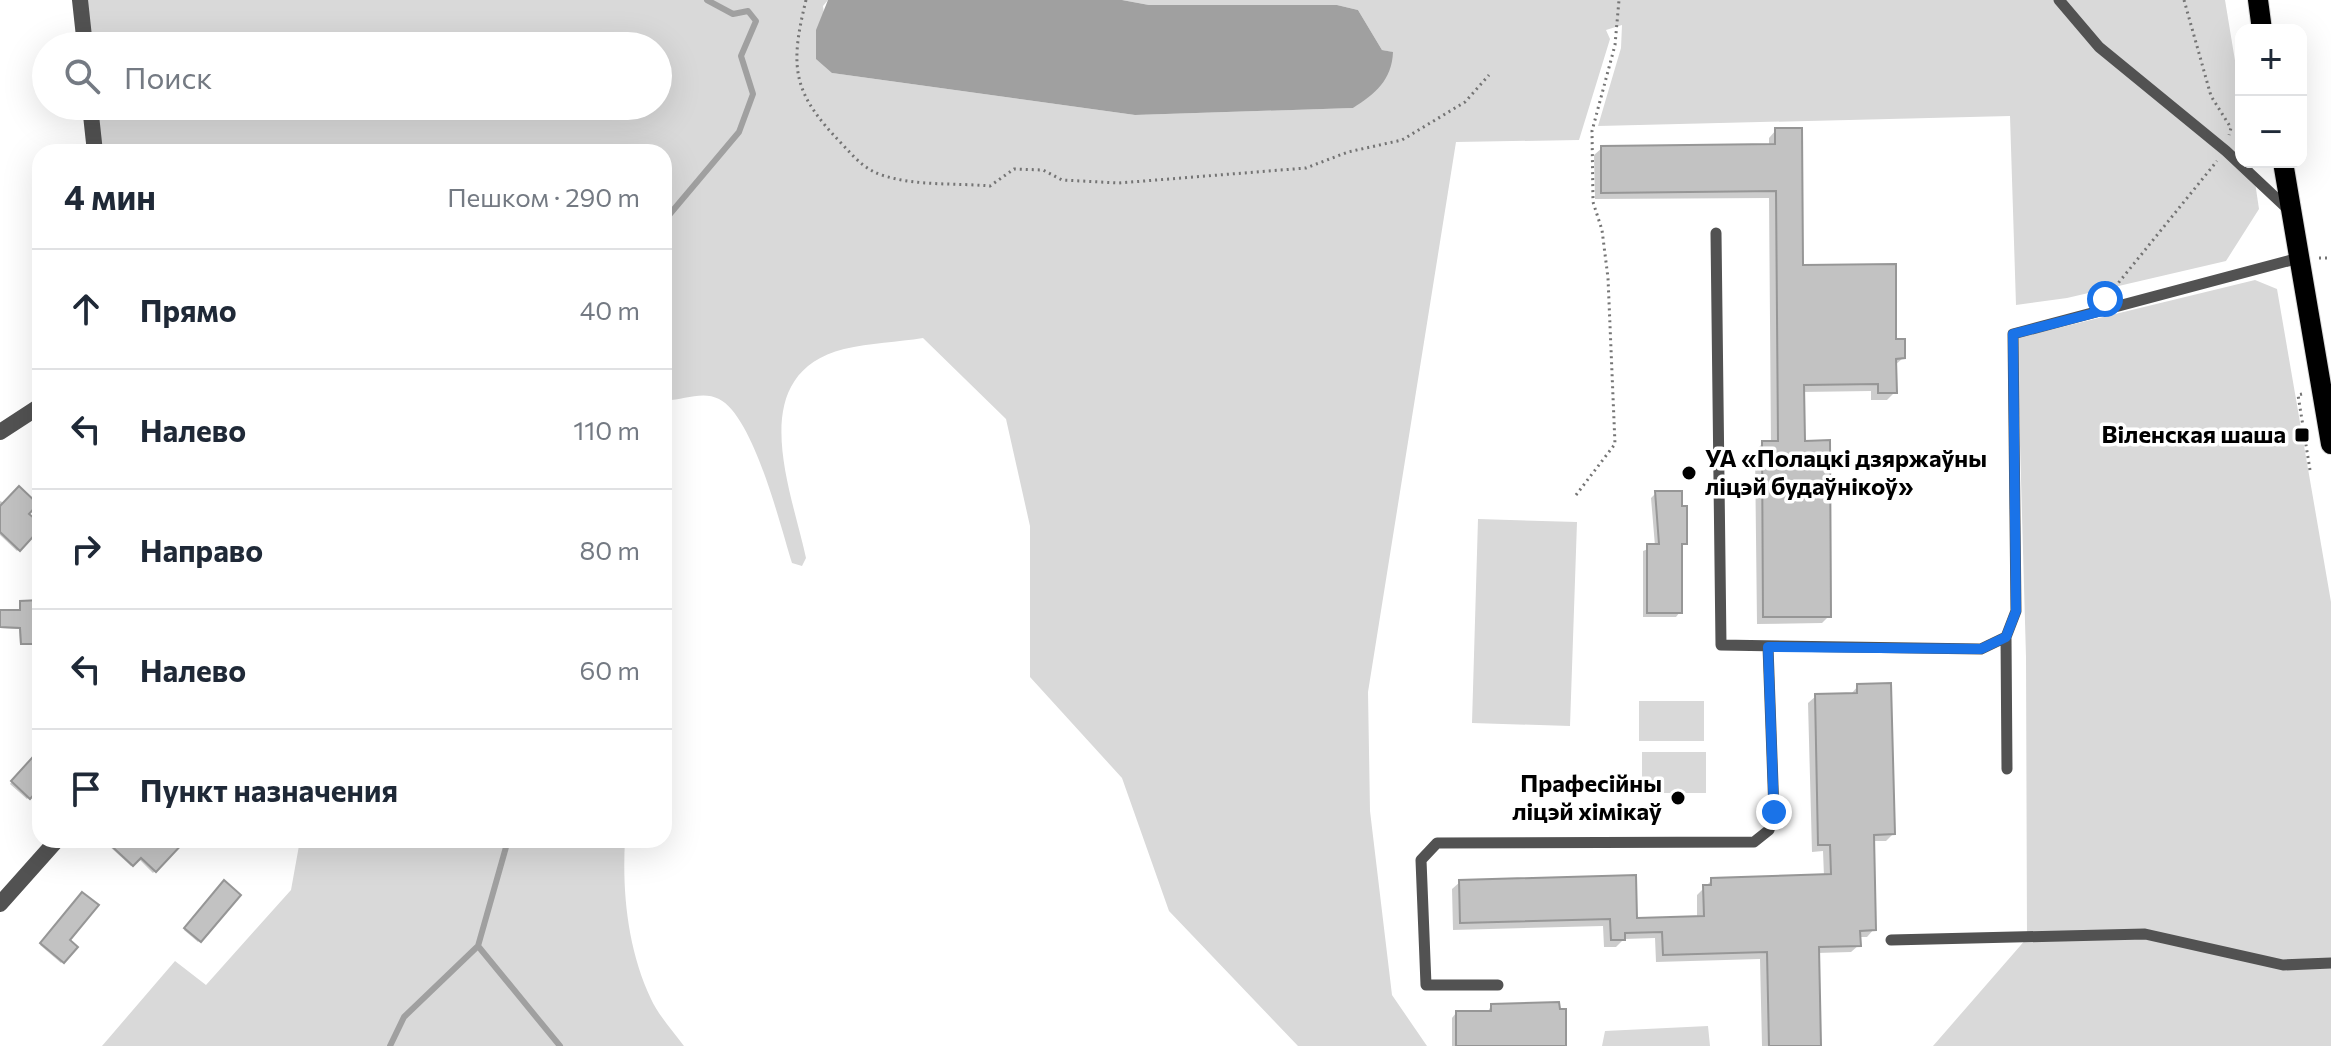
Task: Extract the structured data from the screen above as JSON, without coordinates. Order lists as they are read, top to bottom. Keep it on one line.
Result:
{"places":{"transit":["Віленская шаша"],"other":["УА «Полацкі дзяржаўны ліцэй будаўнікоў»","Прафесійны ліцэй хімікаў"]},"page":{"map_buttons":["+","−"],"search":"Поиск","heading":["4 мин","Пешком · 290 m"],"list":[["Прямо","40 m"],["Налево","110 m"],["Направо","80 m"],["Налево","60 m"],"Пункт назначения"]}}
